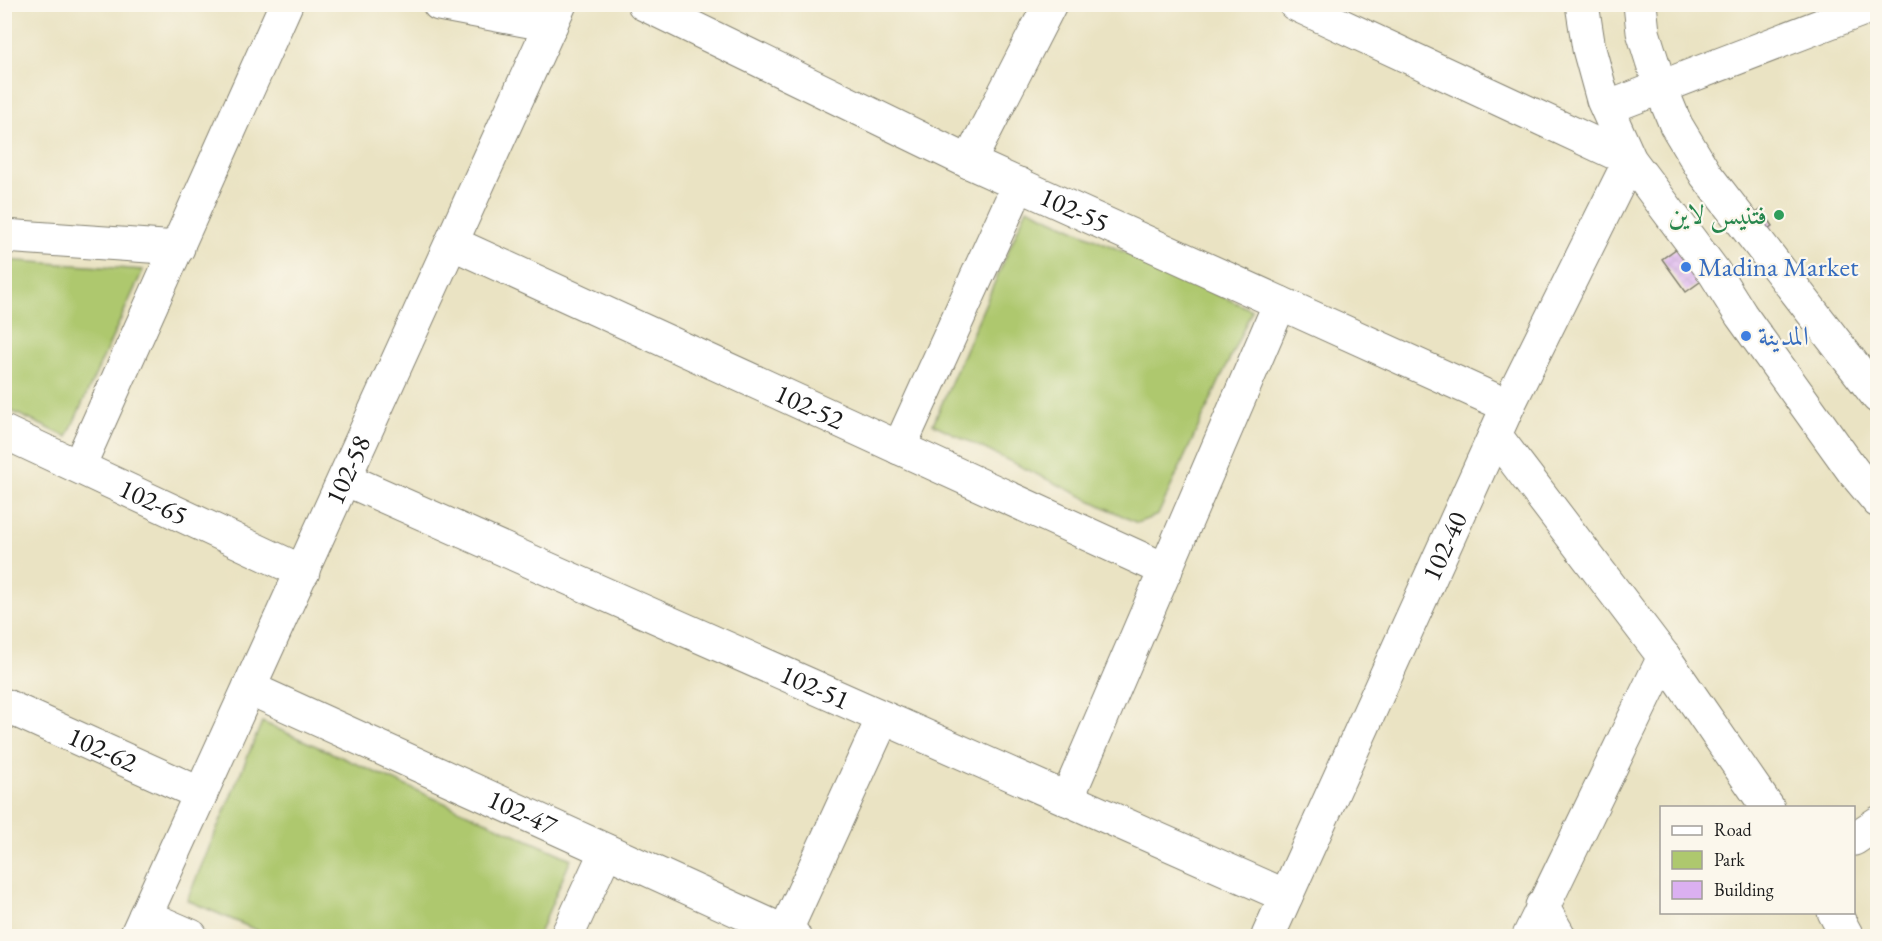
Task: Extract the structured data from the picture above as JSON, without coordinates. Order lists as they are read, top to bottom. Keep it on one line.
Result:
{"streets":{"street":["102-55","102-52","102-58","102-65","102-40","102-51","102-62","102-47"]},"crossings":[["102-55","102-40"],["102-52","102-58"],["102-58","102-65"],["102-58","102-51"],["102-58","102-62"],["102-58","102-47"],["102-40","102-51"]],"places":["فتنيس لاين","Madina Market","المدينة"],"legend":["Road","Park","Building"]}
